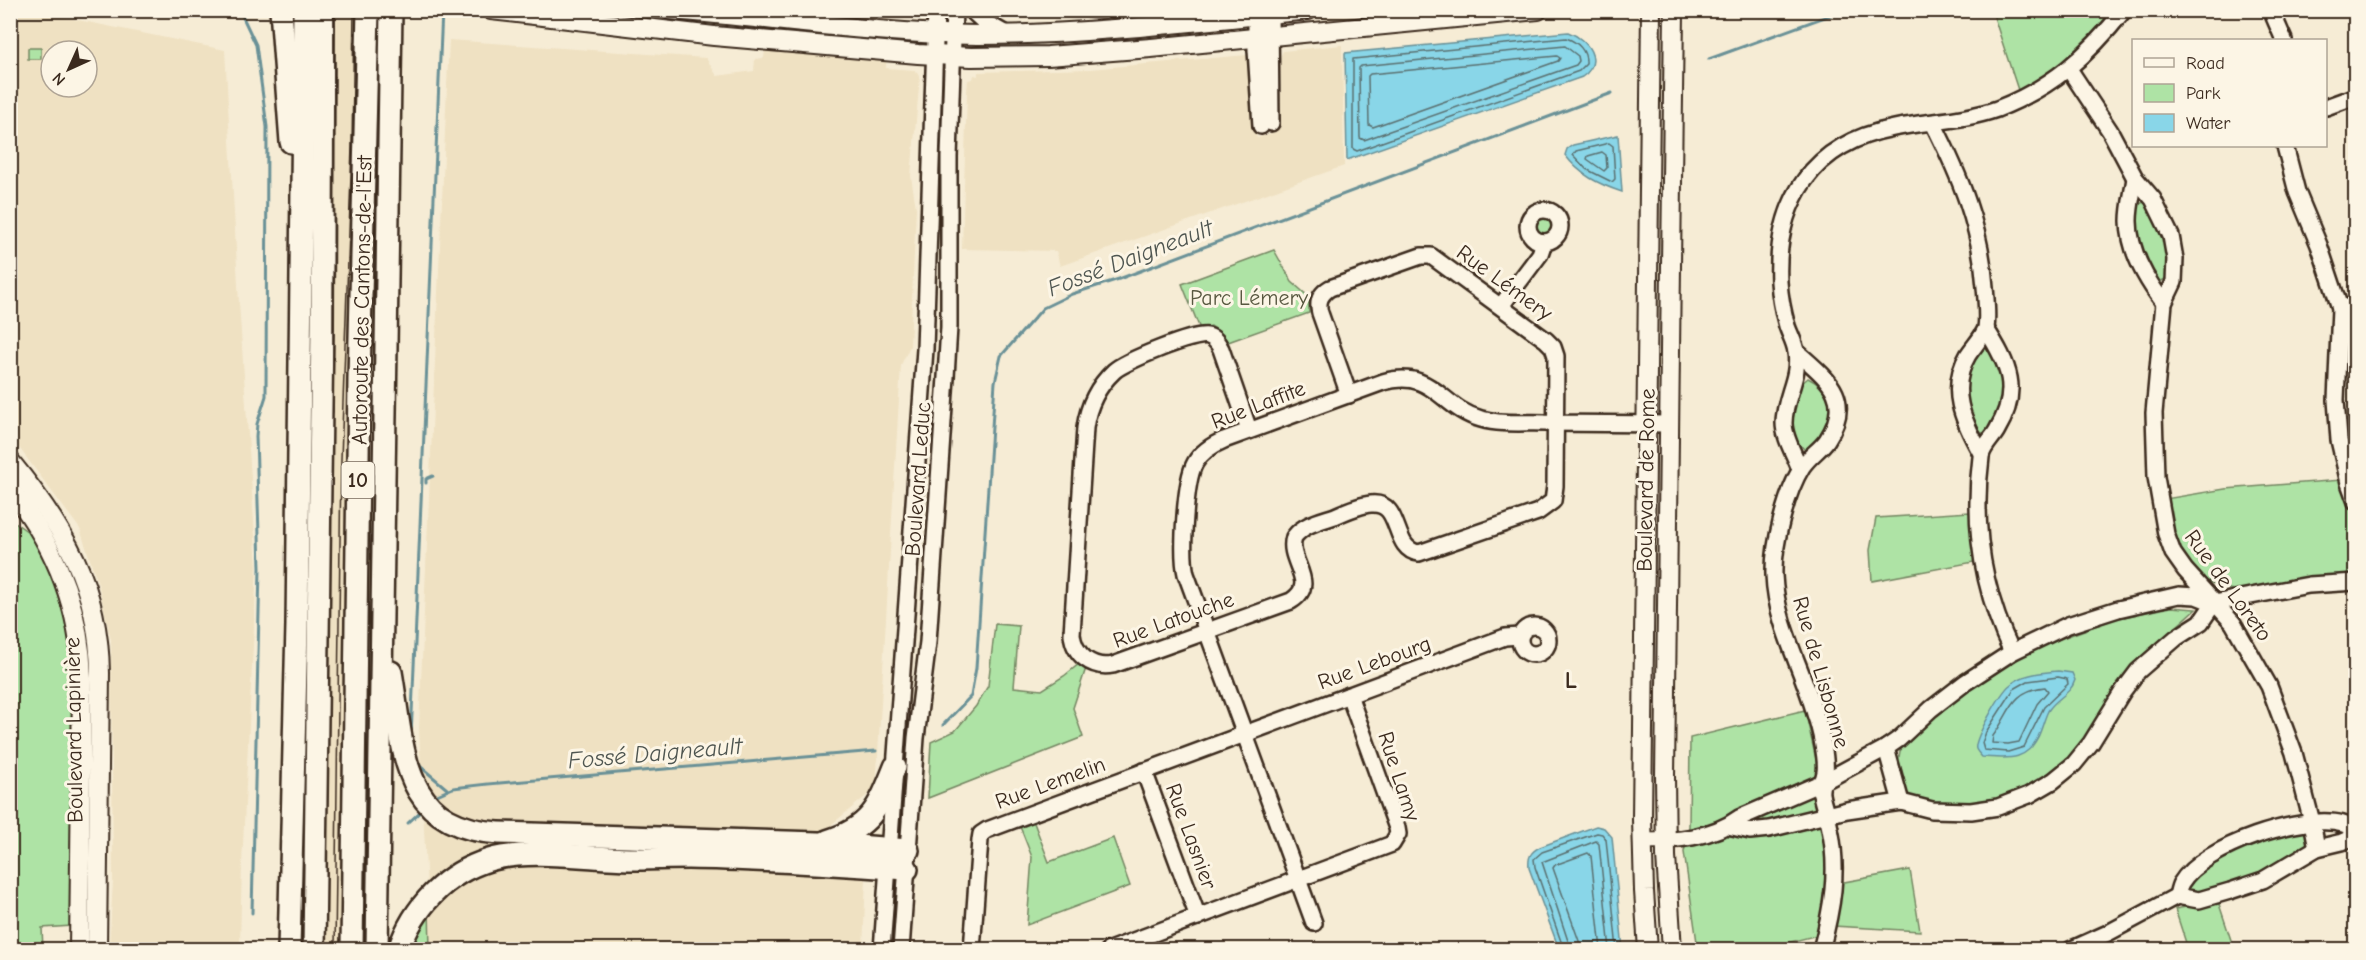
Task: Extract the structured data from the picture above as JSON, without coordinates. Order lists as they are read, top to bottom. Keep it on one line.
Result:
{"streets":{"highway":["Autoroute des Cantons-de-l'Est","10"],"main road":["Boulevard de Rome","Boulevard Lapinière"],"street":["Rue Lémery","Rue Laffite","Boulevard Leduc","Rue de Loreto","Rue Latouche","Rue Lebourg","Rue de Lisbonne","Rue Lamy","Rue Lemelin","Rue Lasnier"]},"crossings":[["Rue Lémery","Rue Laffite"],["Rue Lémery","Rue Latouche"],["Rue Laffite","Boulevard de Rome"],["Rue Laffite","Rue Latouche"],["Rue Laffite","Rue Lebourg"],["Rue Laffite","Rue Lamy"],["Rue Laffite","Rue Lemelin"],["Rue Lebourg","Rue Lamy"],["Rue Lebourg","Rue Lemelin"],["Rue Lemelin","Rue Lasnier"]],"districts":["L"],"water":["Fossé Daigneault"],"parks":["Parc Lémery"],"legend":["Road","Park","Water"],"north":"bottom left"}
